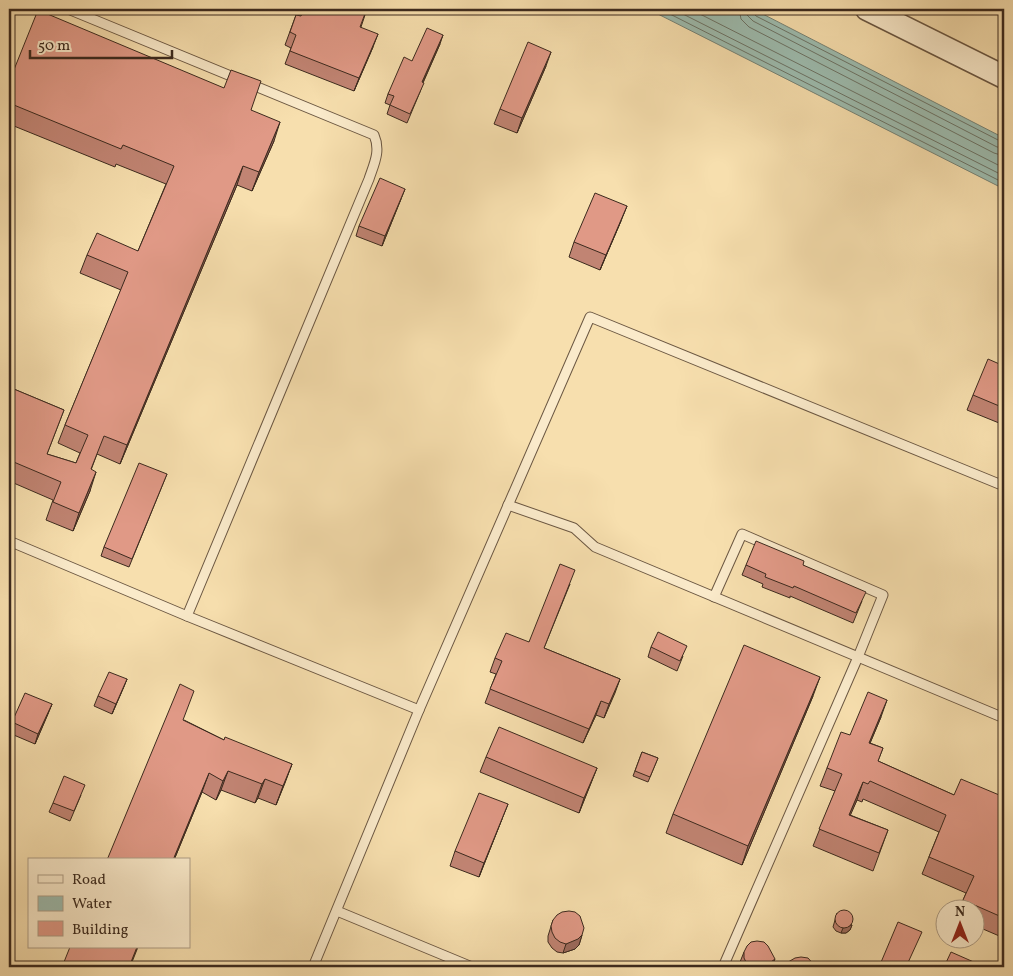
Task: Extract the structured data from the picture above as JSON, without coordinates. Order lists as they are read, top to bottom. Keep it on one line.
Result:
{"legend":["Road","Water","Building"],"scale_bar":"50 m","north":"top"}
